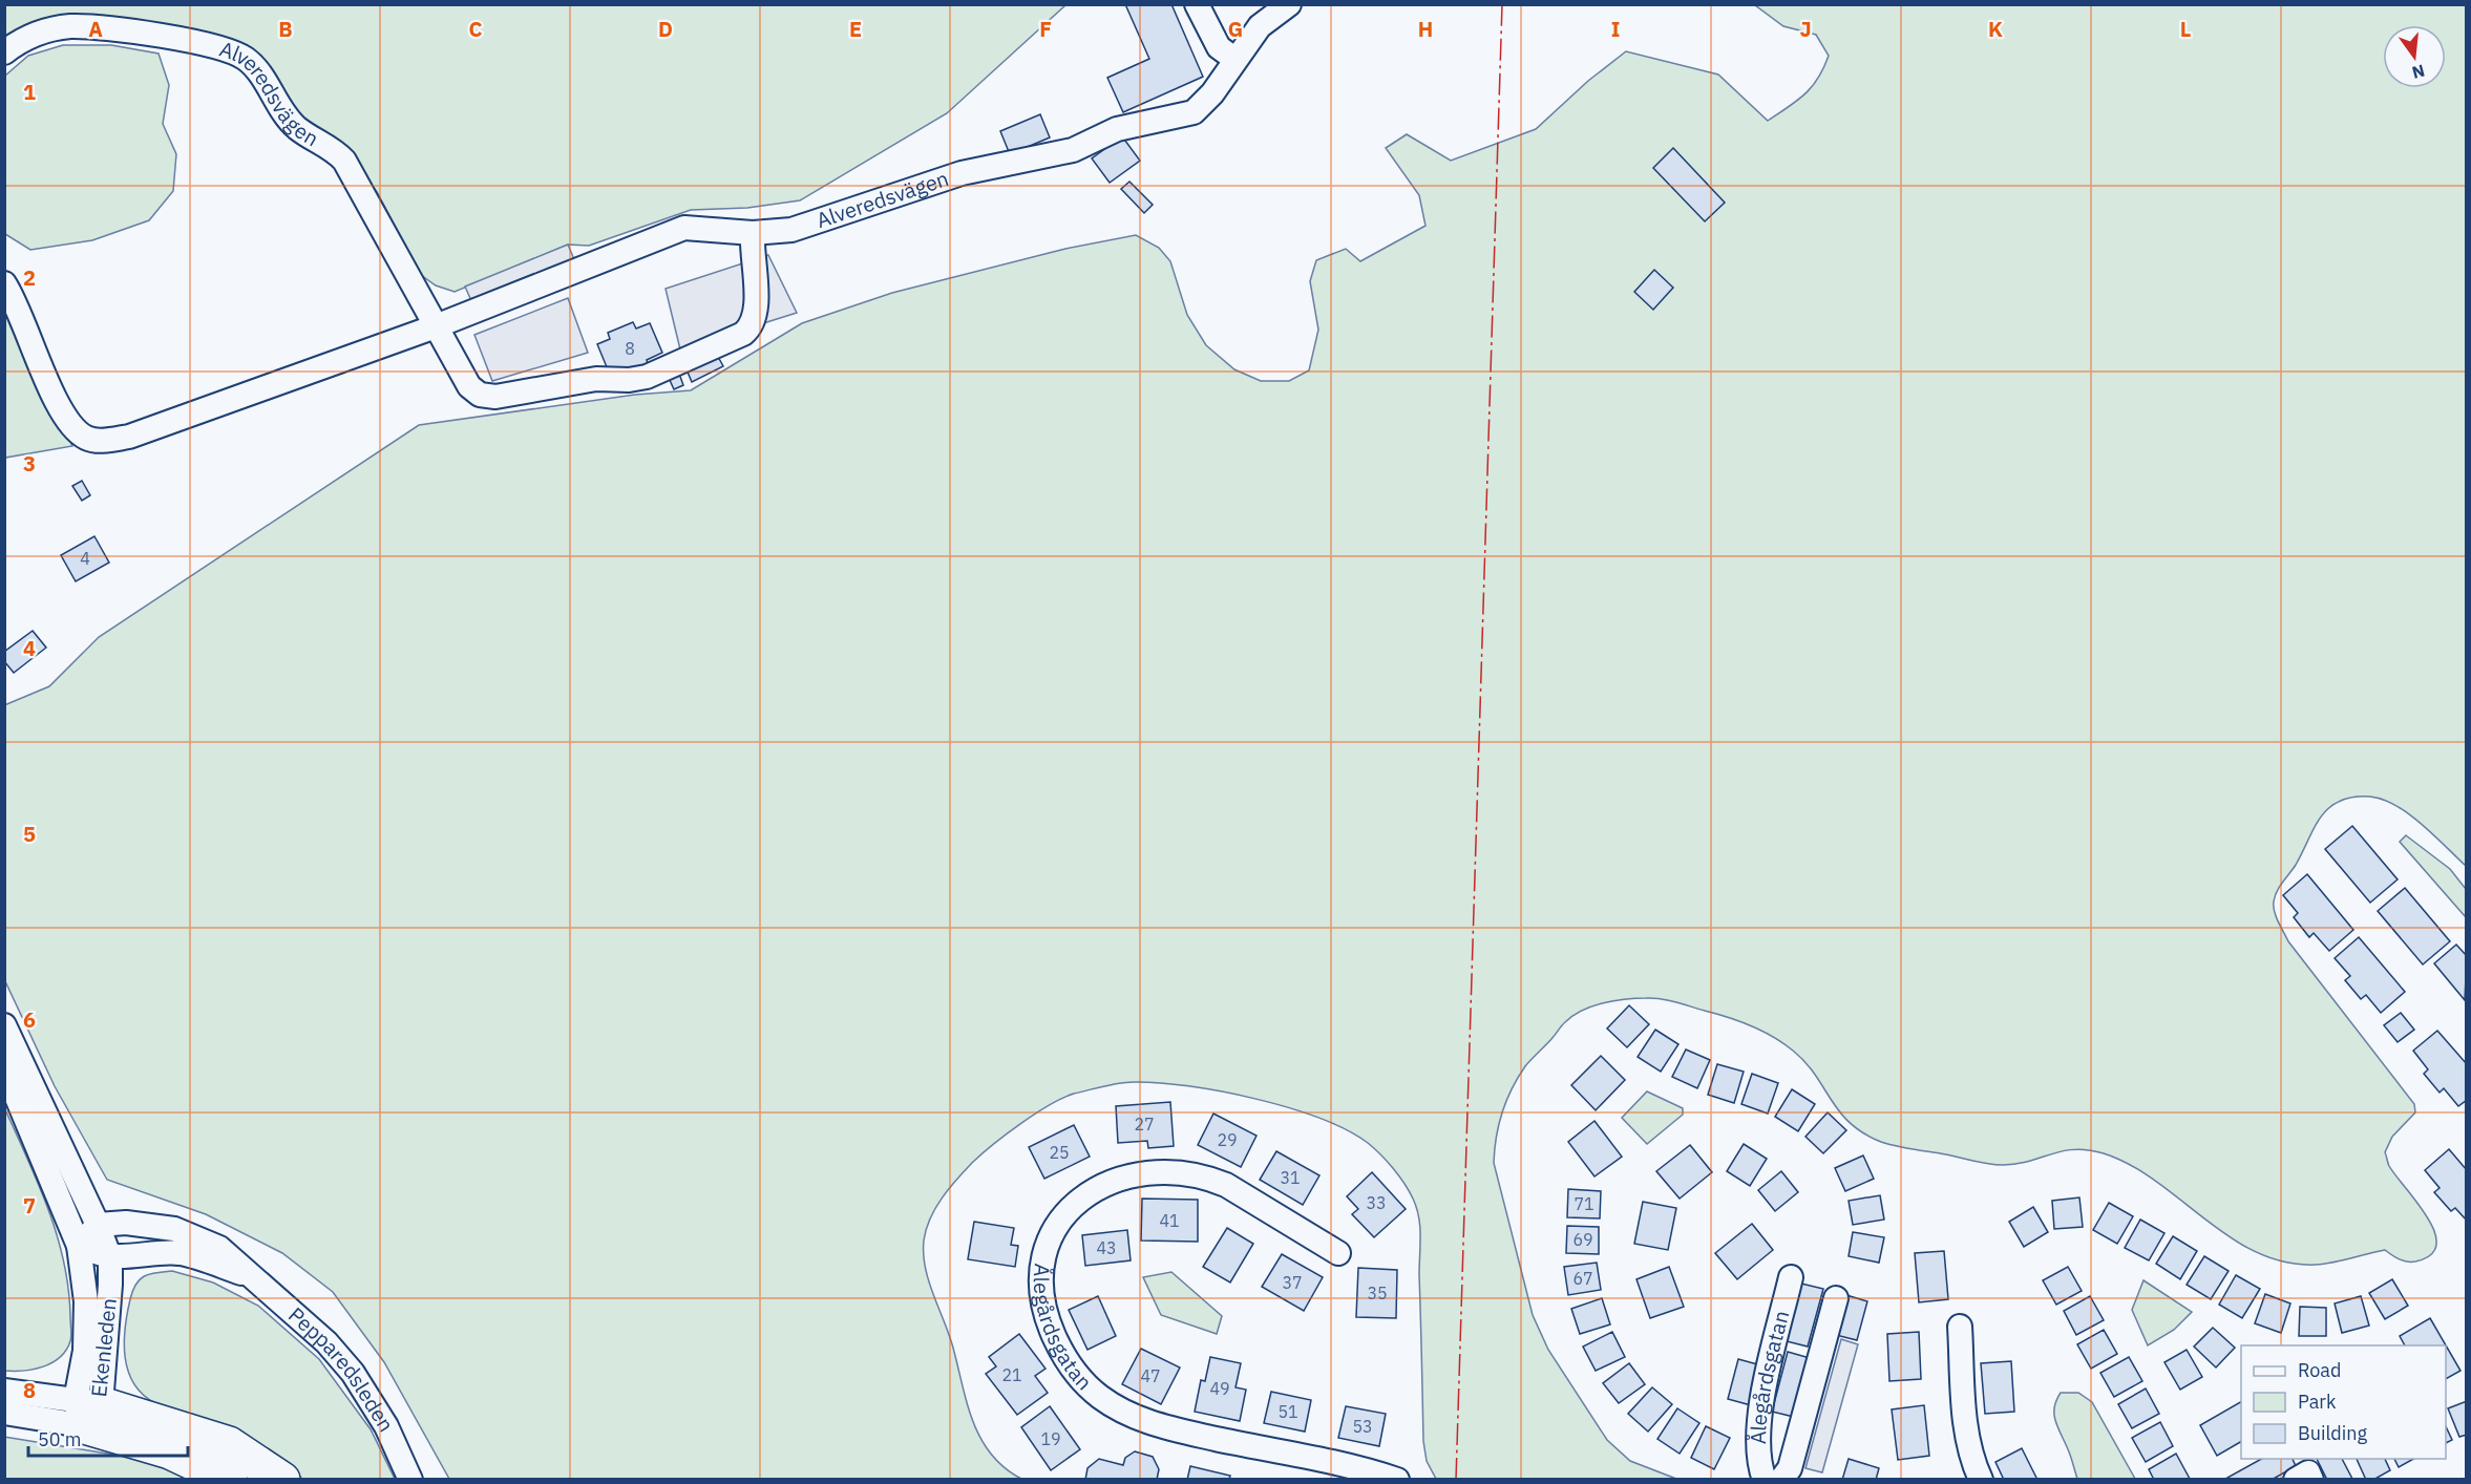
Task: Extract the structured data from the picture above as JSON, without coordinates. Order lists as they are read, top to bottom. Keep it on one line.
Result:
{"streets":{"street":["Alveredsvägen","Ålegårdsgatan","Ekenleden","Pepparedsleden"]},"crossings":[["Ekenleden","Pepparedsleden"]],"house_numbers":["8","4","27","29","25","31","33","71","41","69","43","67","37","35","21","47","49","51","53","19"],"legend":["Road","Park","Building"],"scale_bar":"50 m","north":"bottom","grid":{"columns":["A","B","C","D","E","F","G","H","I","J","K","L"],"rows":["1","2","3","4","5","6","7","8"]}}
